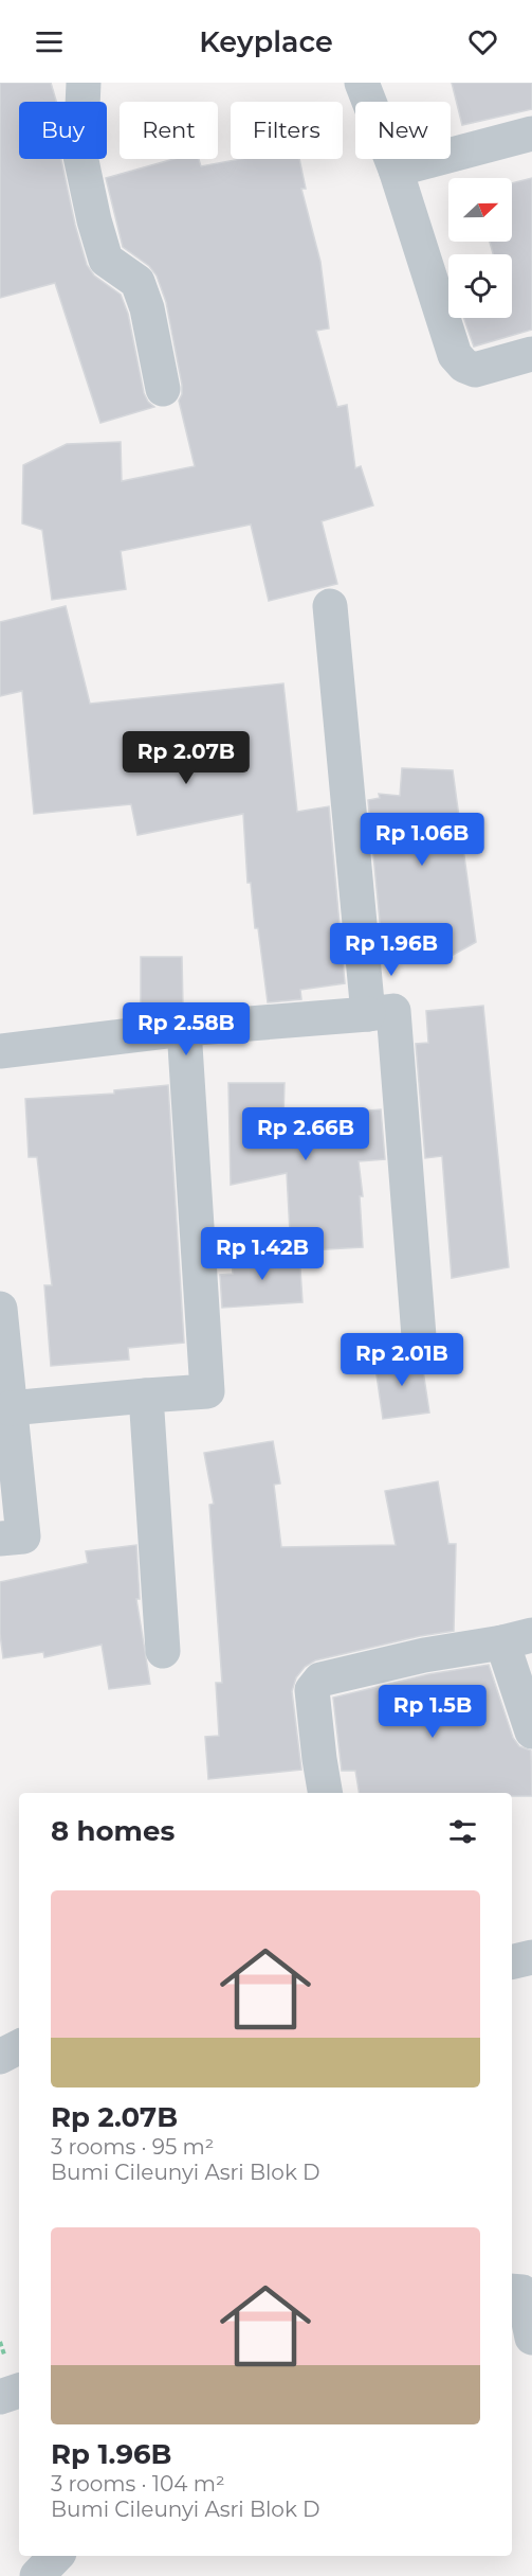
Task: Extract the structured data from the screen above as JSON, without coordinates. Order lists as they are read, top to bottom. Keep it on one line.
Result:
{"north":"right","page":{"header":"Keyplace","chip":["Buy","Rent","Filters","New"],"price":["Rp 2.07B","Rp 1.06B","Rp 1.96B","Rp 2.58B","Rp 2.66B","Rp 1.42B","Rp 2.01B","Rp 1.5B"],"heading":"8 homes","list":[{"name":"Rp 2.07B","note":"3 rooms · 95 m² · Bumi Cileunyi Asri Blok D"},{"name":"Rp 1.96B","note":"3 rooms · 104 m² · Bumi Cileunyi Asri Blok D"}]}}
